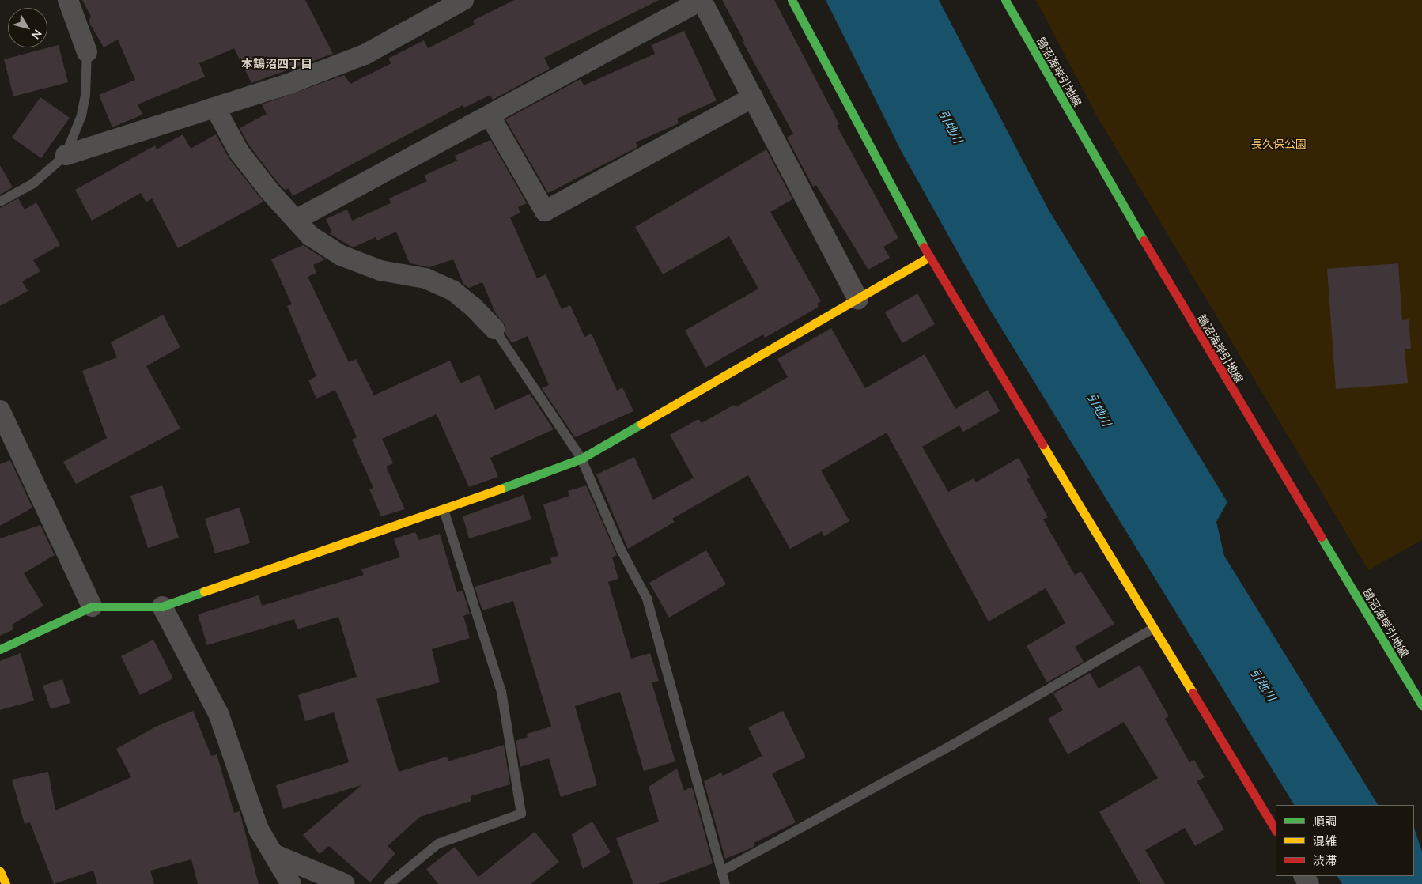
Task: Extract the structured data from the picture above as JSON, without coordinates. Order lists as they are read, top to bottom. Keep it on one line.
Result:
{"streets":{"street":["鵠沼海岸引地線"]},"districts":["本鵠沼四丁目"],"water":["引地川"],"parks":["長久保公園"],"legend":["順調","混雑","渋滞"],"north":"bottom right"}
